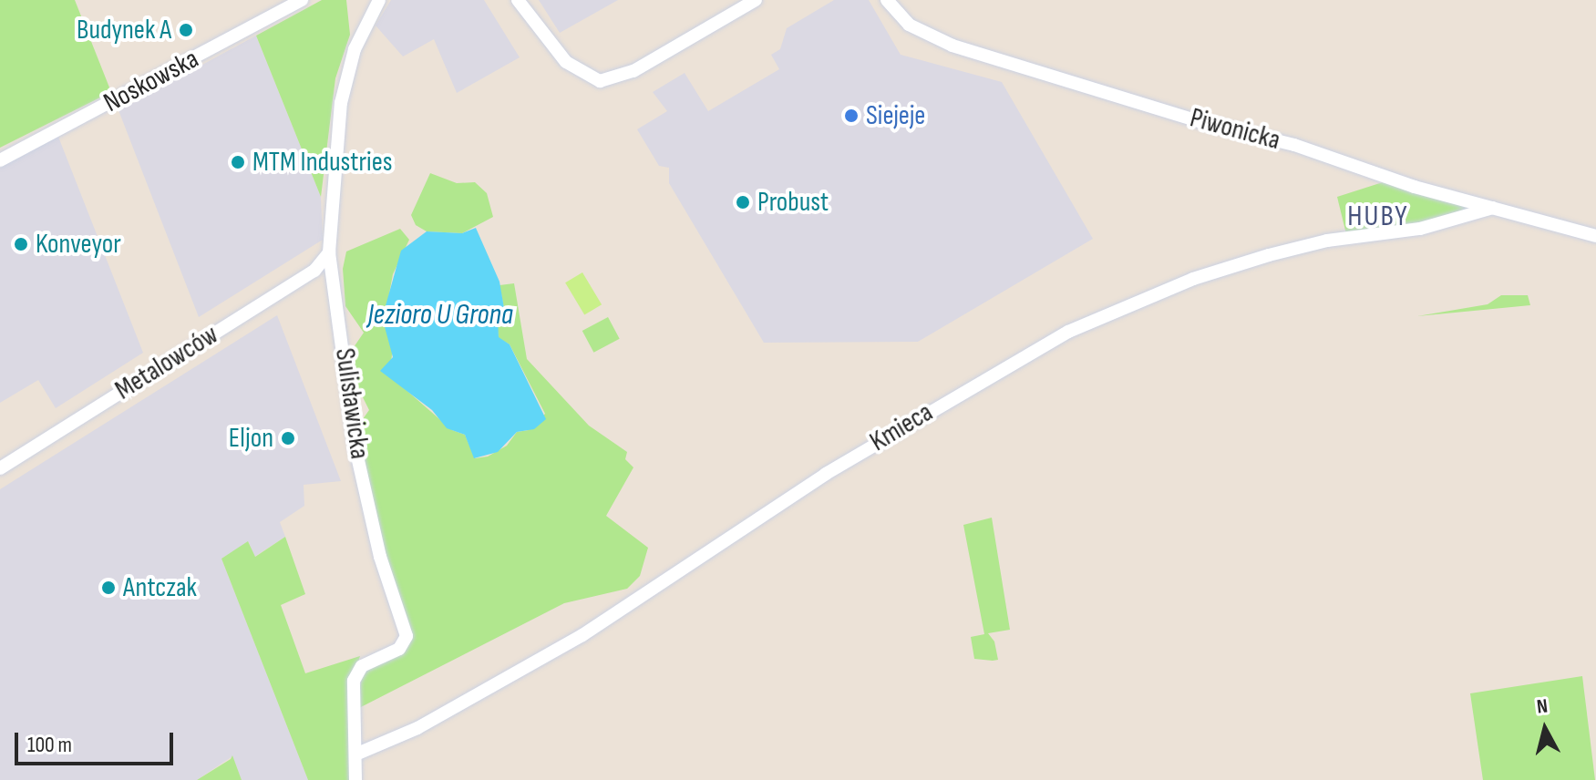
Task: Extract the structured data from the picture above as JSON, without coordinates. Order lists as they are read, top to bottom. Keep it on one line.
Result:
{"streets":{"street":["Noskowska","Piwonicka","Metalowców","Sulisławicka","Kmieca"]},"crossings":[["Piwonicka","Kmieca"],["Metalowców","Sulisławicka"],["Sulisławicka","Kmieca"]],"districts":["HUBY"],"water":["Jezioro U Grona"],"places":["Budynek A","Siejeje","MTM Industries","Probust","Konveyor","Eljon","Antczak"],"scale_bar":"100 m","north":"top"}
